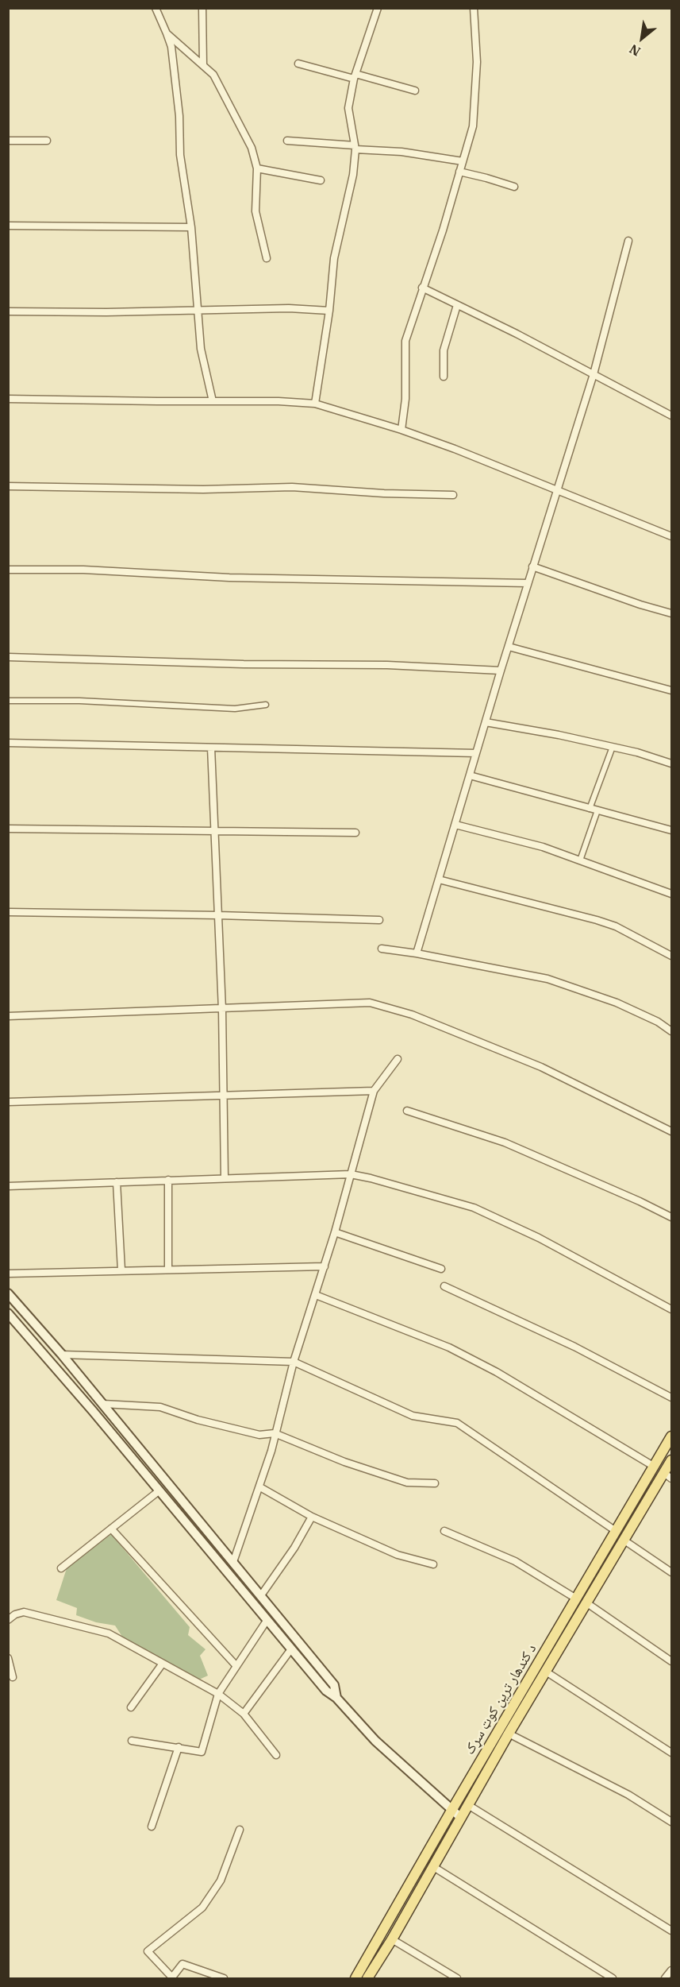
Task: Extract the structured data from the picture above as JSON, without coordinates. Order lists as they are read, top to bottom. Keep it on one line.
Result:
{"streets":{"main road":["د کندهار ترين کوټ سړک"]},"north":"bottom left"}
